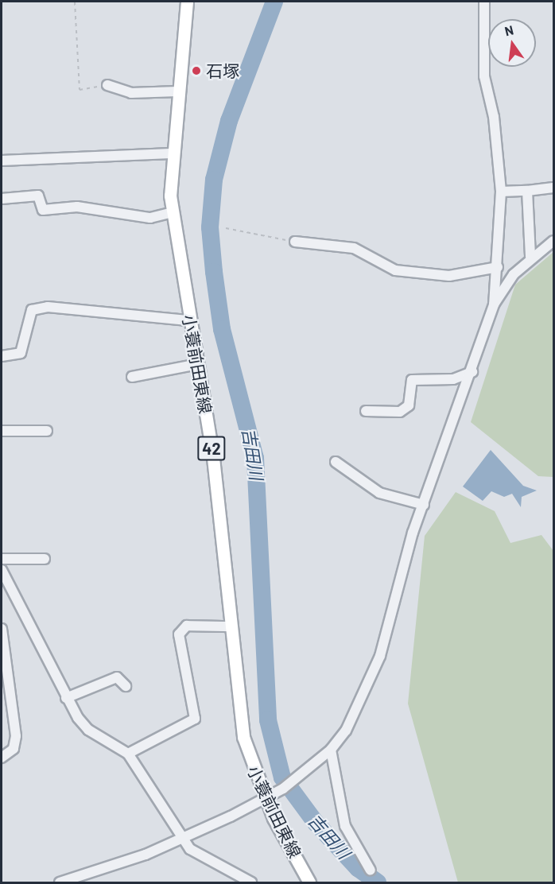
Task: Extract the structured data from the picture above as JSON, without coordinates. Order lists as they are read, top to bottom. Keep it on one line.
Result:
{"streets":{"main road":["小蓑前田東線","42"]},"water":["吉田川"],"places":["石塚"],"north":"top"}
